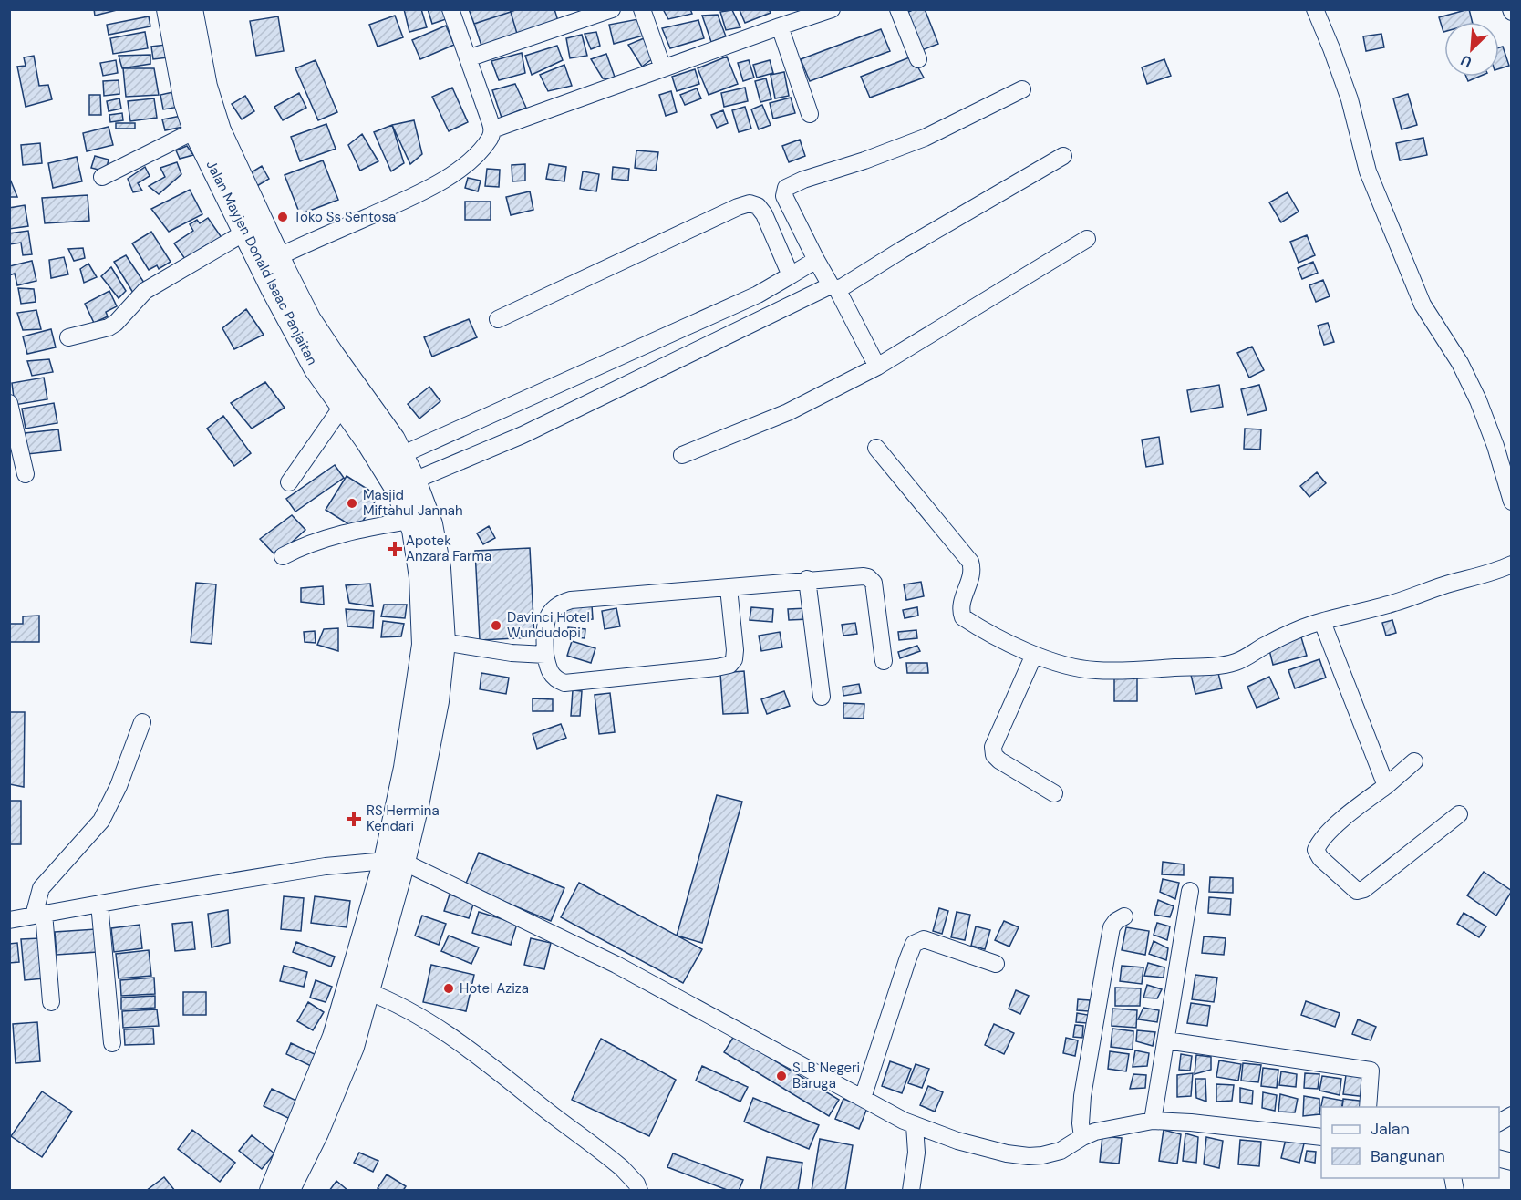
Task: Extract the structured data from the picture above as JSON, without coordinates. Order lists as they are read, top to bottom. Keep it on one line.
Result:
{"streets":{"highway":["Jalan Mayjen Donald Isaac Panjaitan"]},"places":{"other":["Toko Ss Sentosa","Masjid Miftahul Jannah","Davinci Hotel Wundudopi","Hotel Aziza","SLB Negeri Baruga"],"health":["Apotek Anzara Farma","RS Hermina Kendari"]},"legend":["Jalan","Bangunan"],"north":"bottom left"}
